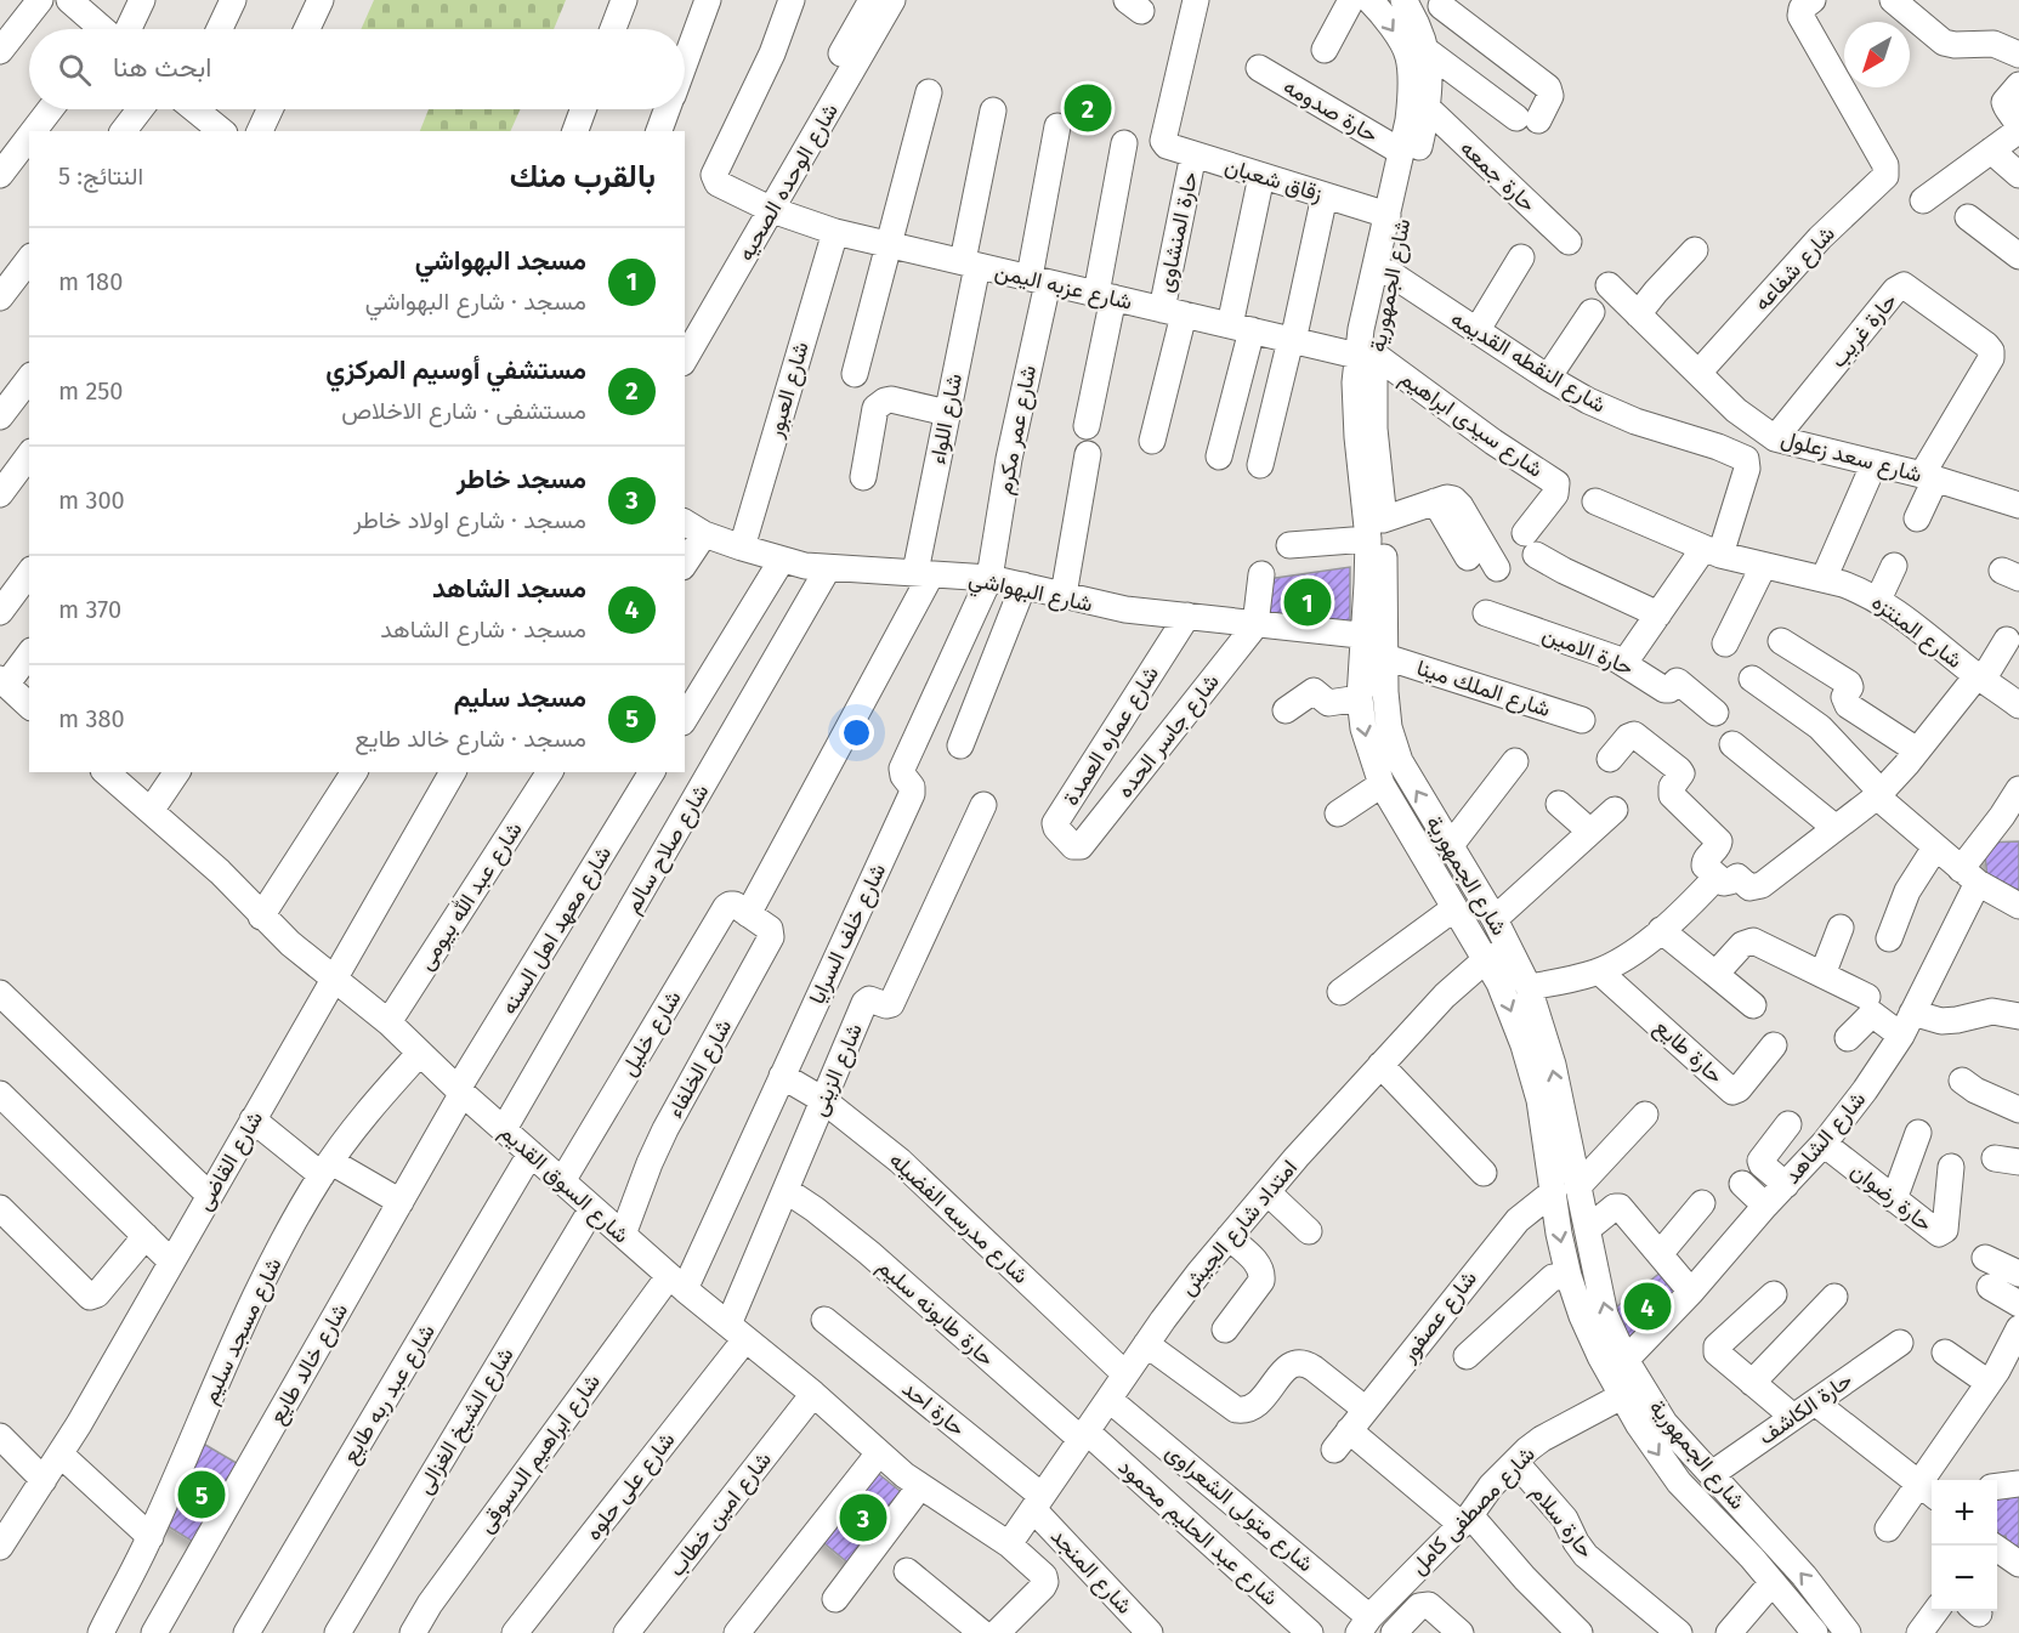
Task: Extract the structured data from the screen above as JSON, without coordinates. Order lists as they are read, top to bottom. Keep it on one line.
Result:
{"streets":{"street":["حارة صدومه","حارة جمعه","زقاق شعبان","شارع الوحده الصحيه","حارة المنشاوى","شارع شفاعه","شارع الجمهورية","شارع عزبه اليمن","حارة غريب","شارع النقطه القديمه","شارع العبور","شارع اللواء","شارع سيدى ابراهيم","شارع عمر مكرم","شارع سعد زعلول","شارع البهواشي","شارع المنتزه","حارة الامين","شارع الملك مينا","شارع عماره العمدة","شارع جاسر الحده","شارع صلاح سالم","شارع عبد الله بيومى","شارع معهد اهل السنه","شارع خلف السرايا","شارع خليل","حارة طايع","شارع الخلفاء","شارع الزينى","شارع الشاهد","شارع القاضى","شارع السوق القديم","حارة رضوان","شارع مدرسه الفضيله","امتداد شارع الجيش","حارة طابونه سليم","شارع عصفور","شارع مسجد سليم","شارع خالد طايع","شارع عبد ربه طايع","حارة احد","حارة الكاشف","شارع الشيخ الغزالى","شارع ابراهيم الدسوقى","شارع على حلوه","شارع متولى الشعراوى","شارع مصطفى كامل","شارع امين خطاب","حارة سلام","شارع عبد الحليم محمود","شارع المنجد"]},"crossings":[["حارة صدومه","شارع الجمهورية"],["حارة جمعه","شارع الجمهورية"],["زقاق شعبان","حارة المنشاوى"],["زقاق شعبان","شارع الجمهورية"],["شارع الوحده الصحيه","شارع عزبه اليمن"],["حارة المنشاوى","شارع عزبه اليمن"],["شارع شفاعه","شارع سعد زعلول"],["شارع الجمهورية","شارع عزبه اليمن"],["شارع الجمهورية","شارع النقطه القديمه"],["شارع الجمهورية","شارع سيدى ابراهيم"],["شارع الجمهورية","شارع البهواشي"],["شارع الجمهورية","شارع الملك مينا"],["شارع الجمهورية","شارع الشاهد"],["شارع الجمهورية","امتداد شارع الجيش"],["شارع الجمهورية","شارع عصفور"],["شارع الجمهورية","حارة الكاشف"],["شارع الجمهورية","شارع مصطفى كامل"],["شارع عزبه اليمن","شارع العبور"],["شارع عزبه اليمن","شارع اللواء"],["شارع عزبه اليمن","شارع سيدى ابراهيم"],["شارع عزبه اليمن","شارع عمر مكرم"],["حارة غريب","شارع سعد زعلول"],["شارع النقطه القديمه","شارع المنتزه"],["شارع العبور","شارع البهواشي"],["شارع اللواء","شارع البهواشي"],["شارع اللواء","شارع خليل"],["شارع اللواء","شارع الخلفاء"],["شارع عمر مكرم","شارع البهواشي"],["شارع عمر مكرم","شارع خلف السرايا"],["شارع البهواشي","شارع الملك مينا"],["شارع البهواشي","شارع عماره العمدة"],["شارع البهواشي","شارع جاسر الحده"],["شارع البهواشي","شارع صلاح سالم"],["شارع البهواشي","شارع خلف السرايا"],["شارع عماره العمدة","شارع جاسر الحده"],["شارع صلاح سالم","شارع السوق القديم"],["شارع عبد الله بيومى","شارع السوق القديم"],["شارع معهد اهل السنه","شارع السوق القديم"],["شارع معهد اهل السنه","شارع خالد طايع"],["شارع خلف السرايا","شارع السوق القديم"],["شارع خلف السرايا","شارع مدرسه الفضيله"],["شارع خلف السرايا","شارع ابراهيم الدسوقى"],["شارع خليل","شارع الخلفاء"],["شارع خليل","شارع السوق القديم"],["شارع الخلفاء","شارع السوق القديم"],["شارع الزينى","شارع السوق القديم"],["شارع الزينى","شارع مدرسه الفضيله"],["شارع الزينى","حارة طابونه سليم"],["شارع الزينى","شارع على حلوه"],["شارع الشاهد","حارة رضوان"],["شارع القاضى","شارع السوق القديم"],["شارع السوق القديم","امتداد شارع الجيش"],["شارع السوق القديم","شارع مسجد سليم"],["شارع السوق القديم","شارع خالد طايع"],["شارع السوق القديم","شارع عبد ربه طايع"],["شارع السوق القديم","شارع الشيخ الغزالى"],["شارع السوق القديم","شارع ابراهيم الدسوقى"],["شارع السوق القديم","شارع على حلوه"],["شارع السوق القديم","شارع امين خطاب"],["شارع مدرسه الفضيله","امتداد شارع الجيش"],["امتداد شارع الجيش","حارة طابونه سليم"],["امتداد شارع الجيش","حارة احد"],["امتداد شارع الجيش","شارع متولى الشعراوى"],["امتداد شارع الجيش","شارع عبد الحليم محمود"],["امتداد شارع الجيش","شارع المنجد"],["حارة طابونه سليم","شارع عبد الحليم محمود"],["شارع عصفور","شارع مصطفى كامل"],["حارة احد","شارع المنجد"],["شارع متولى الشعراوى","شارع مصطفى كامل"],["شارع مصطفى كامل","حارة سلام"]],"north":"bottom left","page":{"search":"ابحث هنا","pins":["2","1","4","5","3"],"heading":["بالقرب منك","النتائج: 5"],"list":[{"mark":"1","name":"مسجد البهواشي","note":"مسجد · شارع البهواشي","value":"180 m"},{"mark":"2","name":"مستشفي أوسيم المركزي","note":"مستشفى · شارع الاخلاص","value":"250 m"},{"mark":"3","name":"مسجد خاطر","note":"مسجد · شارع اولاد خاطر","value":"300 m"},{"mark":"4","name":"مسجد الشاهد","note":"مسجد · شارع الشاهد","value":"370 m"},{"mark":"5","name":"مسجد سليم","note":"مسجد · شارع خالد طايع","value":"380 m"}],"map_buttons":["+","−"]}}
